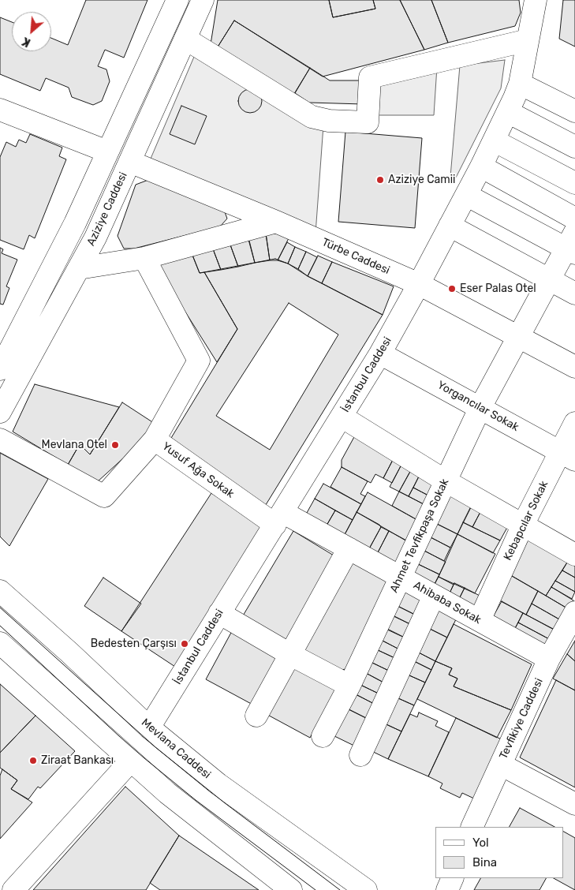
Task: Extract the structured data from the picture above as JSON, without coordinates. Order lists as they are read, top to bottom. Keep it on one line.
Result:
{"streets":{"street":["Aziziye Caddesi","Türbe Caddesi","İstanbul Caddesi","Yorgancılar Sokak","Yusuf Ağa Sokak","Kebapcılar Sokak","Ahmet Tevfikpaşa Sokak","Ahibaba Sokak","Tevfikiye Caddesi","Mevlana Caddesi"]},"crossings":[["Aziziye Caddesi","Türbe Caddesi"],["Türbe Caddesi","İstanbul Caddesi"],["Türbe Caddesi","Ahmet Tevfikpaşa Sokak"],["İstanbul Caddesi","Yorgancılar Sokak"],["İstanbul Caddesi","Yusuf Ağa Sokak"],["İstanbul Caddesi","Ahibaba Sokak"],["İstanbul Caddesi","Mevlana Caddesi"],["Yorgancılar Sokak","Kebapcılar Sokak"],["Yorgancılar Sokak","Ahmet Tevfikpaşa Sokak"],["Yusuf Ağa Sokak","Ahibaba Sokak"],["Kebapcılar Sokak","Ahibaba Sokak"],["Ahmet Tevfikpaşa Sokak","Ahibaba Sokak"],["Ahibaba Sokak","Tevfikiye Caddesi"]],"places":["Aziziye Camii","Eser Palas Otel","Mevlana Otel","Bedesten Çarşısı","Ziraat Bankası"],"legend":["Yol","Bina"],"north":"bottom left"}
